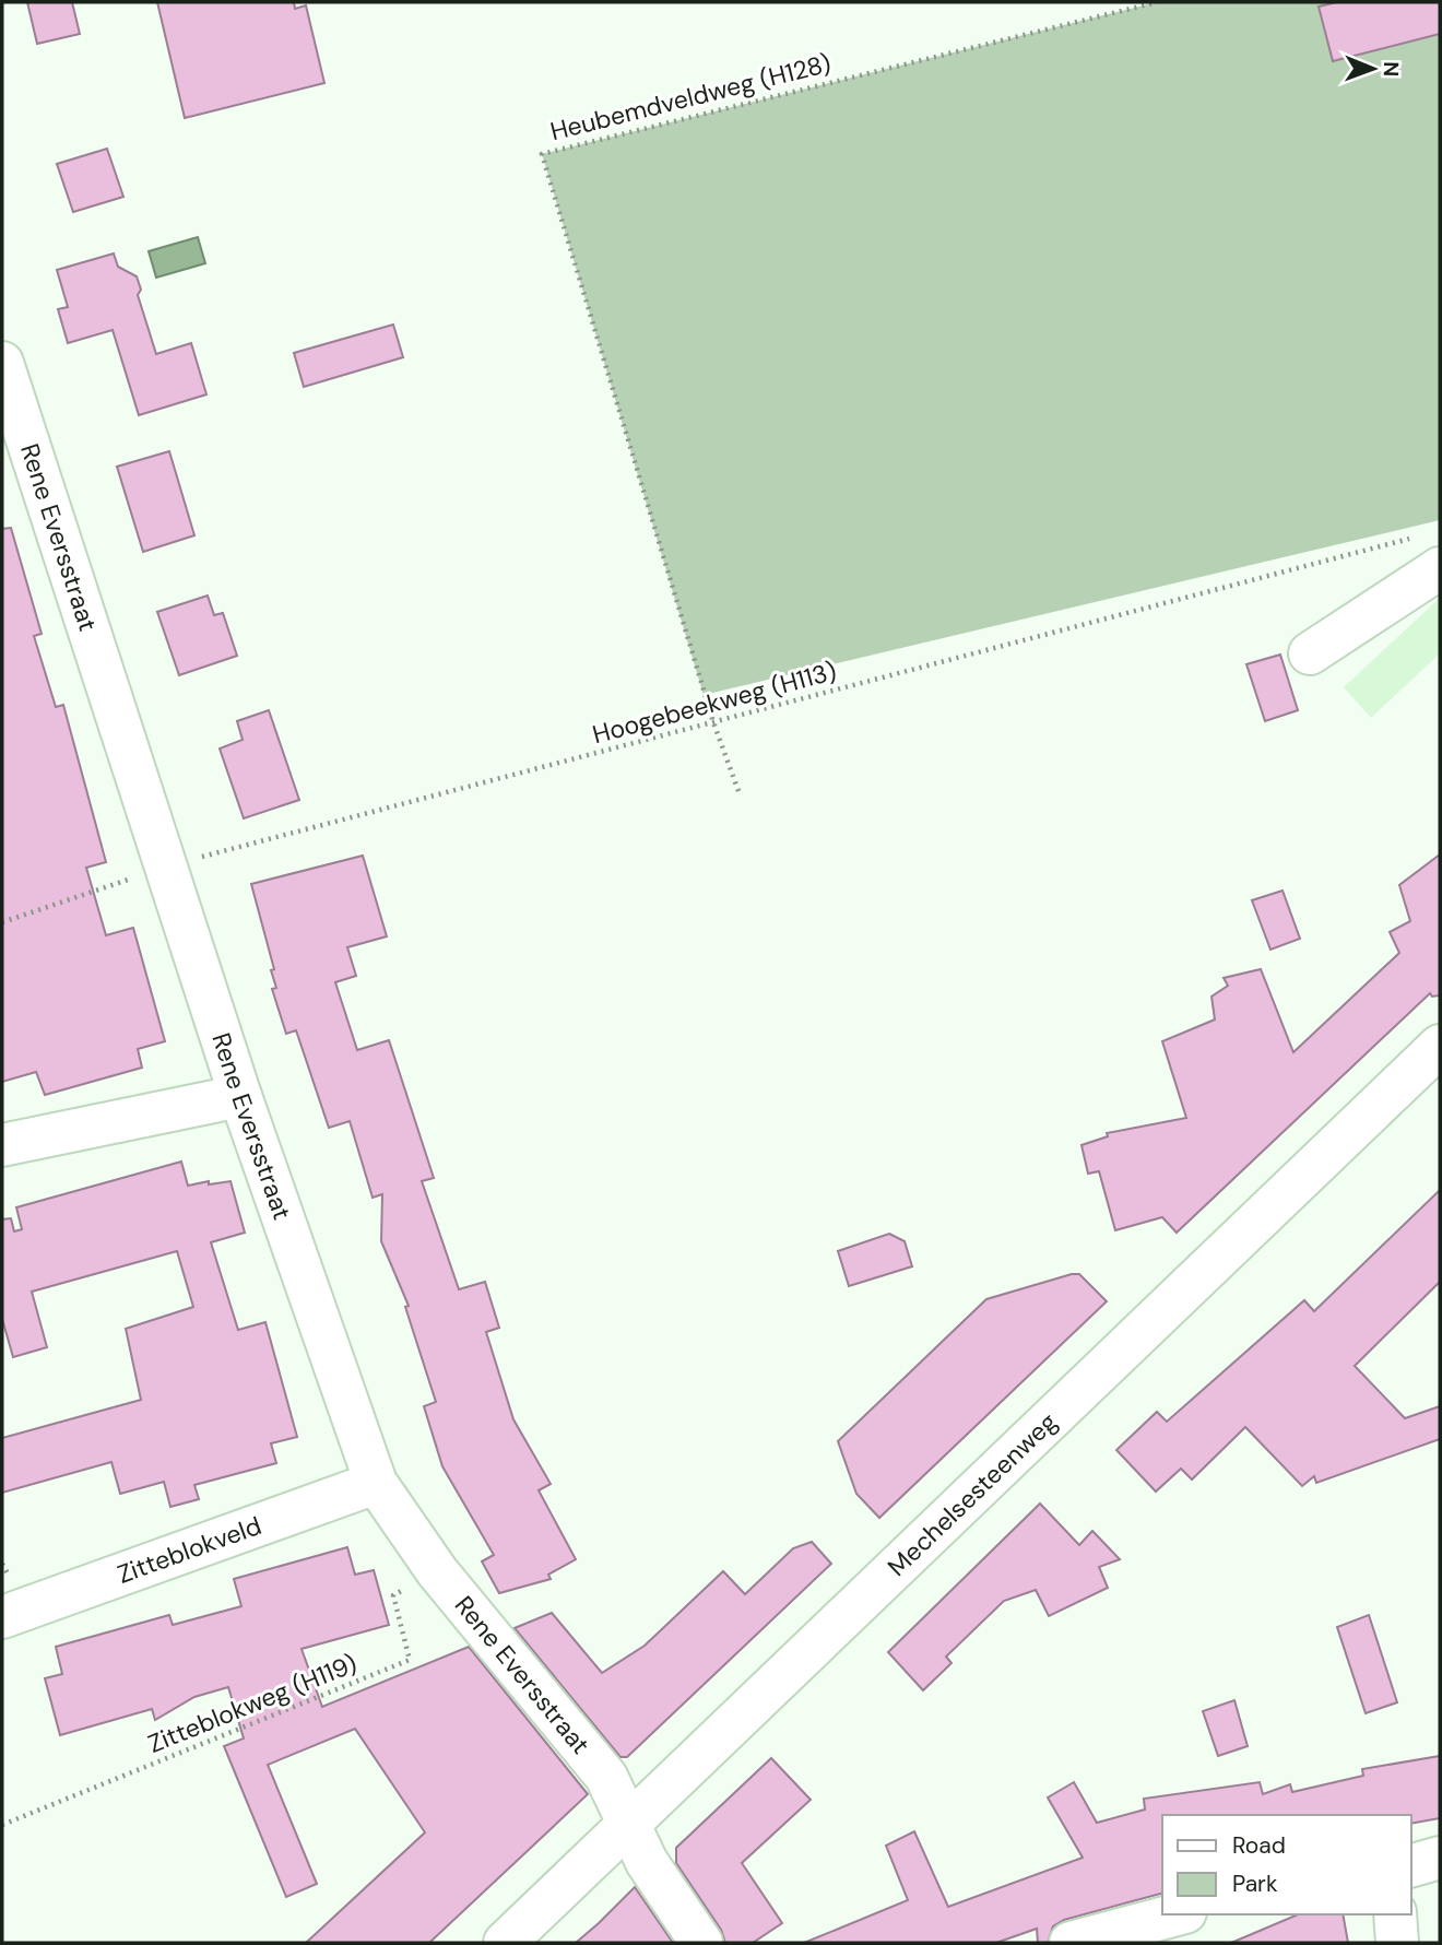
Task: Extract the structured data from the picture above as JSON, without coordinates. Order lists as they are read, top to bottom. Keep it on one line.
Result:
{"streets":{"street":["Rene Eversstraat","Mechelsesteenweg","Zitteblokveld"],"path":["Heubemdveldweg (H128)","Hoogebeekweg (H113)","Zitteblokweg (H119)"]},"crossings":[["Heubemdveldweg (H128)","Hoogebeekweg (H113)"],["Rene Eversstraat","Hoogebeekweg (H113)"],["Rene Eversstraat","Mechelsesteenweg"],["Rene Eversstraat","Zitteblokveld"],["Rene Eversstraat","Zitteblokweg (H119)"]],"legend":["Road","Park"],"north":"right"}
